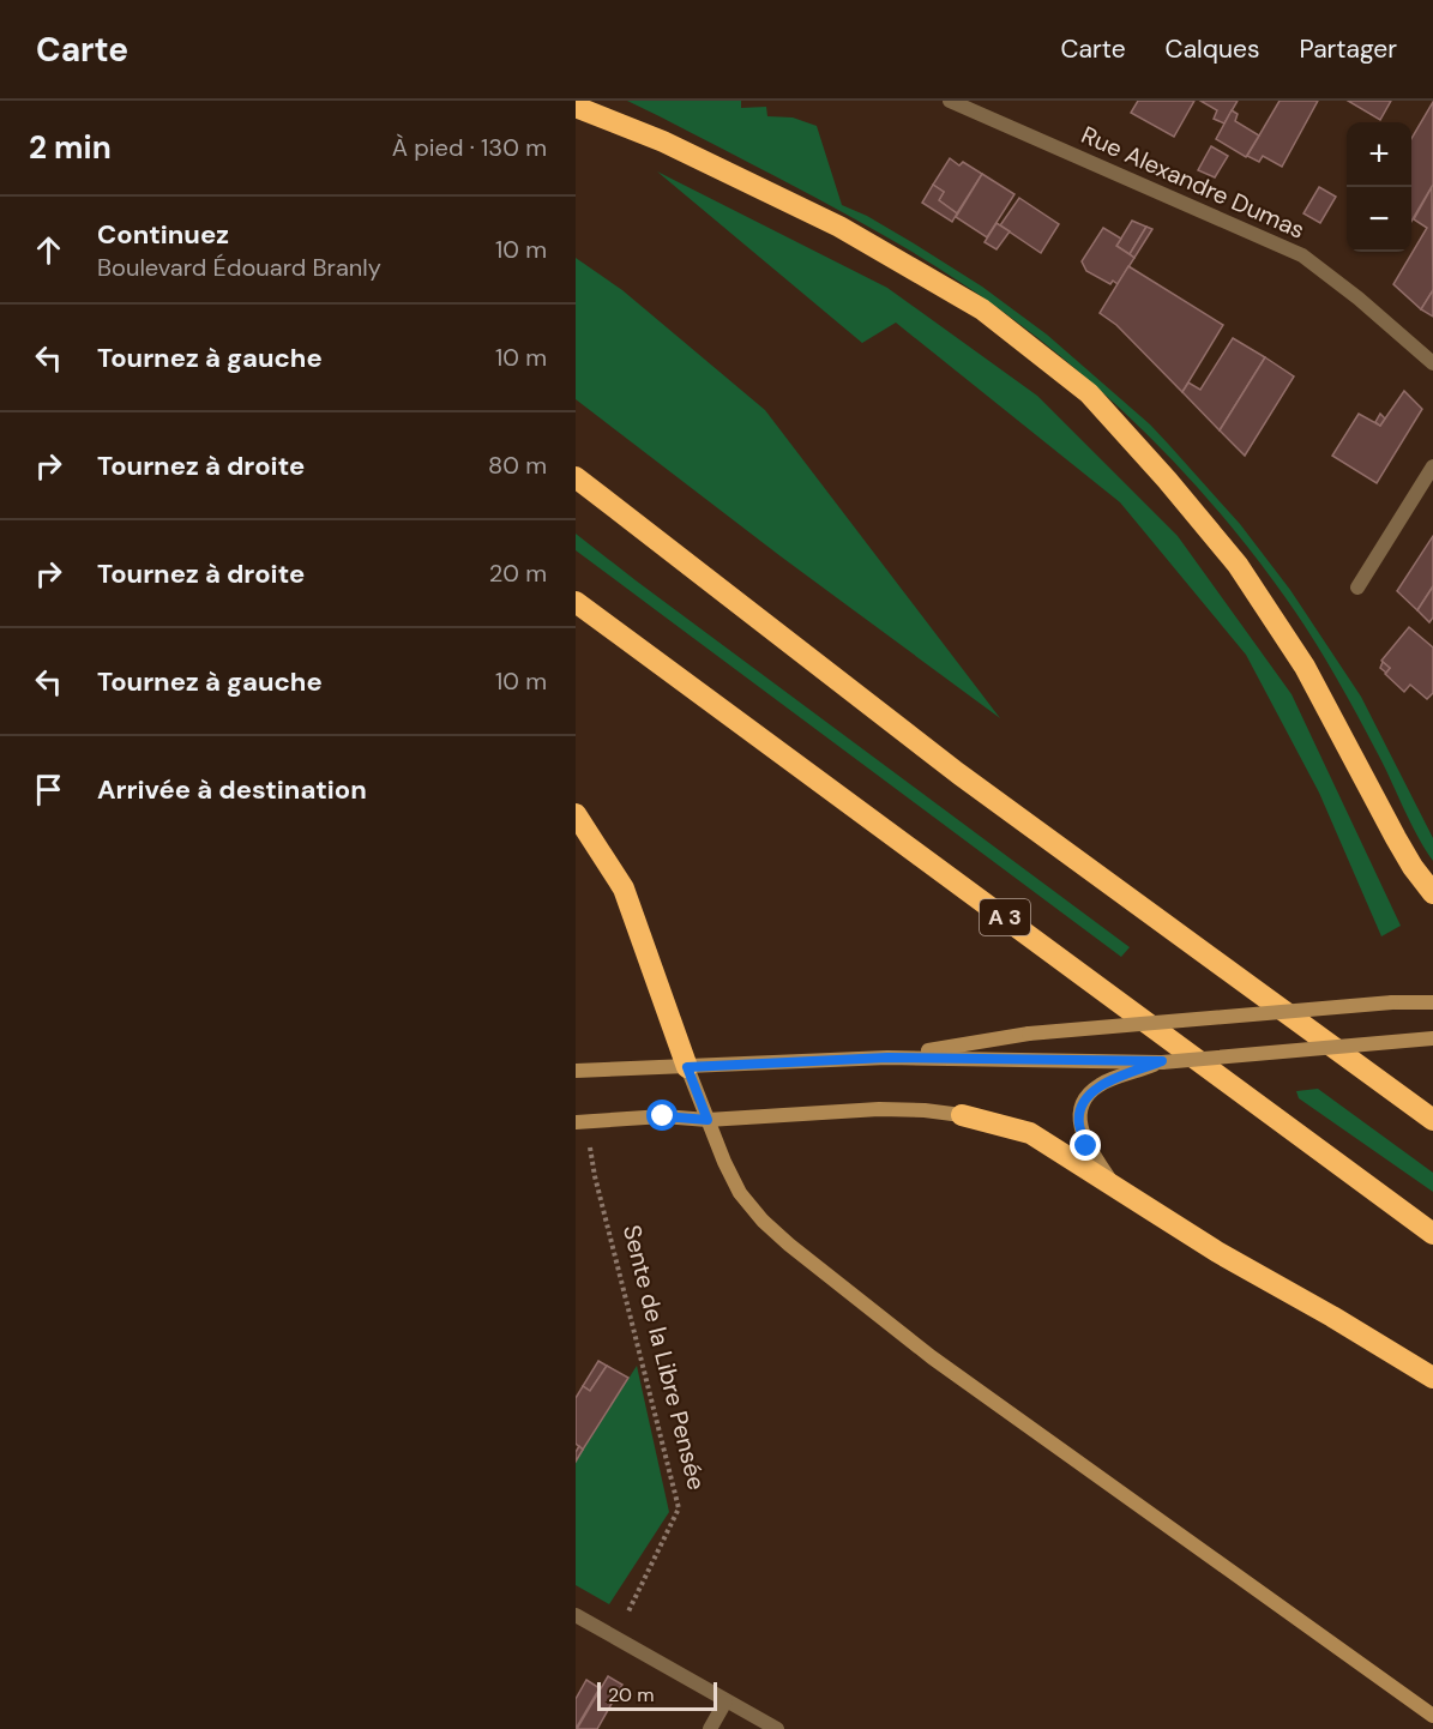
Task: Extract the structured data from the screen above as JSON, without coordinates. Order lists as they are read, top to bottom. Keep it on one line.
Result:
{"streets":{"highway":["A 3"],"street":["Rue Alexandre Dumas"],"path":["Sente de la Libre Pensée"]},"scale_bar":"20 m","page":{"header":"Carte","nav":["Carte","Calques","Partager"],"heading":["2 min","À pied · 130 m"],"map_buttons":["+","−"],"list":[["Continuez","Boulevard Édouard Branly","10 m"],["Tournez à gauche","10 m"],["Tournez à droite","80 m"],["Tournez à droite","20 m"],["Tournez à gauche","10 m"],"Arrivée à destination"],"scale":"20 m"}}
